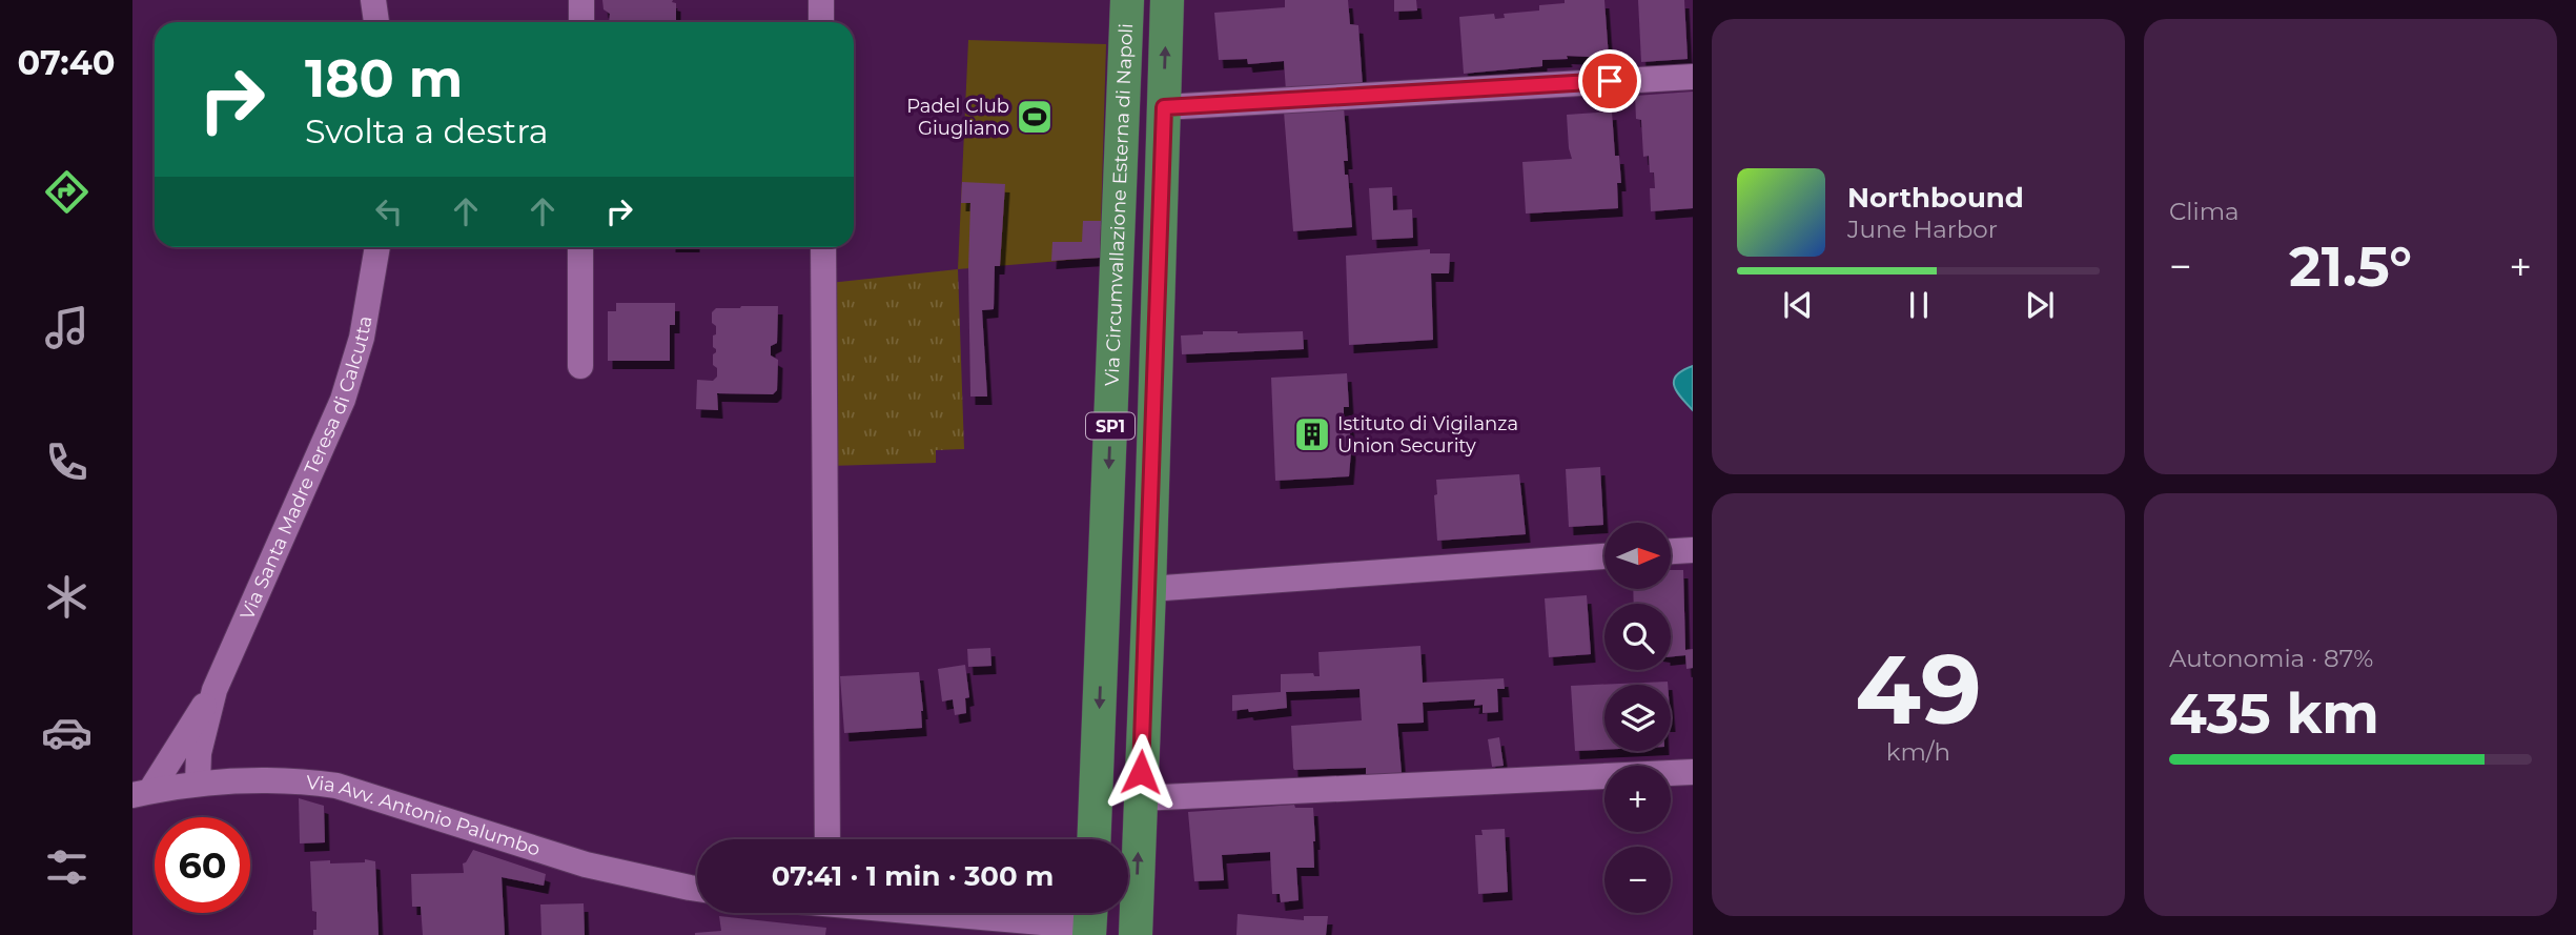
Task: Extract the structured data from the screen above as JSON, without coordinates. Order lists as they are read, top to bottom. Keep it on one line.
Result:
{"streets":{"main road":["Via Circumvallazione Esterna di Napoli","SP1"],"street":["Via Santa Madre Teresa di Calcutta","Via Avv. Antonio Palumbo"]},"crossings":[["Via Santa Madre Teresa di Calcutta","Via Avv. Antonio Palumbo"]],"places":{"sports":["Padel Club Giugliano"],"building":["Istituto di Vigilanza Union Security"]},"north":"right","page":{"tabs":"07:40","tile":["Clima",["49","km/h"],["Autonomia · 87%","435 km"]],"turn":["180 m","Svolta a destra"],"song":["Northbound","June Harbor"],"heat":["−","21.5°","+"],"map_buttons":["+","−"],"limit":"60","trip":"07:41 · 1 min · 300 m"}}
